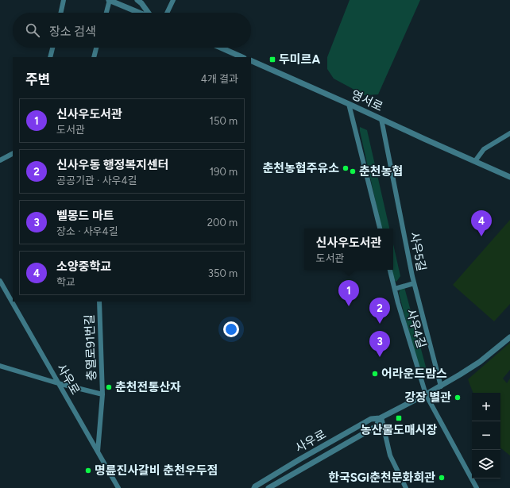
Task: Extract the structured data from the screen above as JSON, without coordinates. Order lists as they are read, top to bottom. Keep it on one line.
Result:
{"streets":{"street":["영서로","사우5길","사우4길","충열로91번길","사우로"]},"crossings":[["영서로","사우5길"],["사우5길","사우로"],["사우4길","사우로"],["충열로91번길","사우로"]],"places":{"transit":["두미르A","농산물도매시장"],"other":["춘천농협주유소","춘천농협","어라운드맘스","춘천전통산자","강장 별관","명륜진사갈비 춘천우두점","한국SGI춘천문화회관"]},"page":{"search":"장소 검색","heading":["주변","4개 결과"],"list":[{"mark":"1","name":"신사우도서관","note":"도서관","value":"150 m"},{"mark":"2","name":"신사우동 행정복지센터","note":"공공기관 · 사우4길","value":"190 m"},{"mark":"3","name":"벨몽드 마트","note":"장소 · 사우4길","value":"200 m"},{"mark":"4","name":"소양중학교","note":"학교","value":"350 m"}],"pins":["4","1","2","3"],"popup":["신사우도서관","도서관"],"map_buttons":["+","−"]}}
